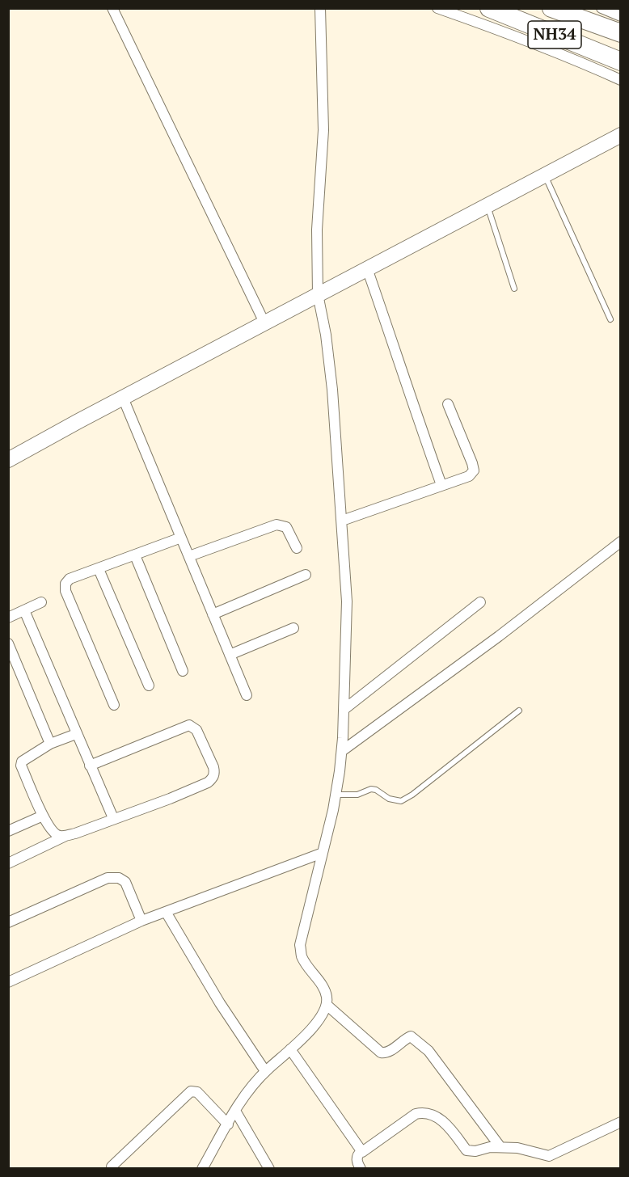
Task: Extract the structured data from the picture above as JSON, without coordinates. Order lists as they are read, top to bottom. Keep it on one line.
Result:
{"streets":{"highway":["NH34"]}}
